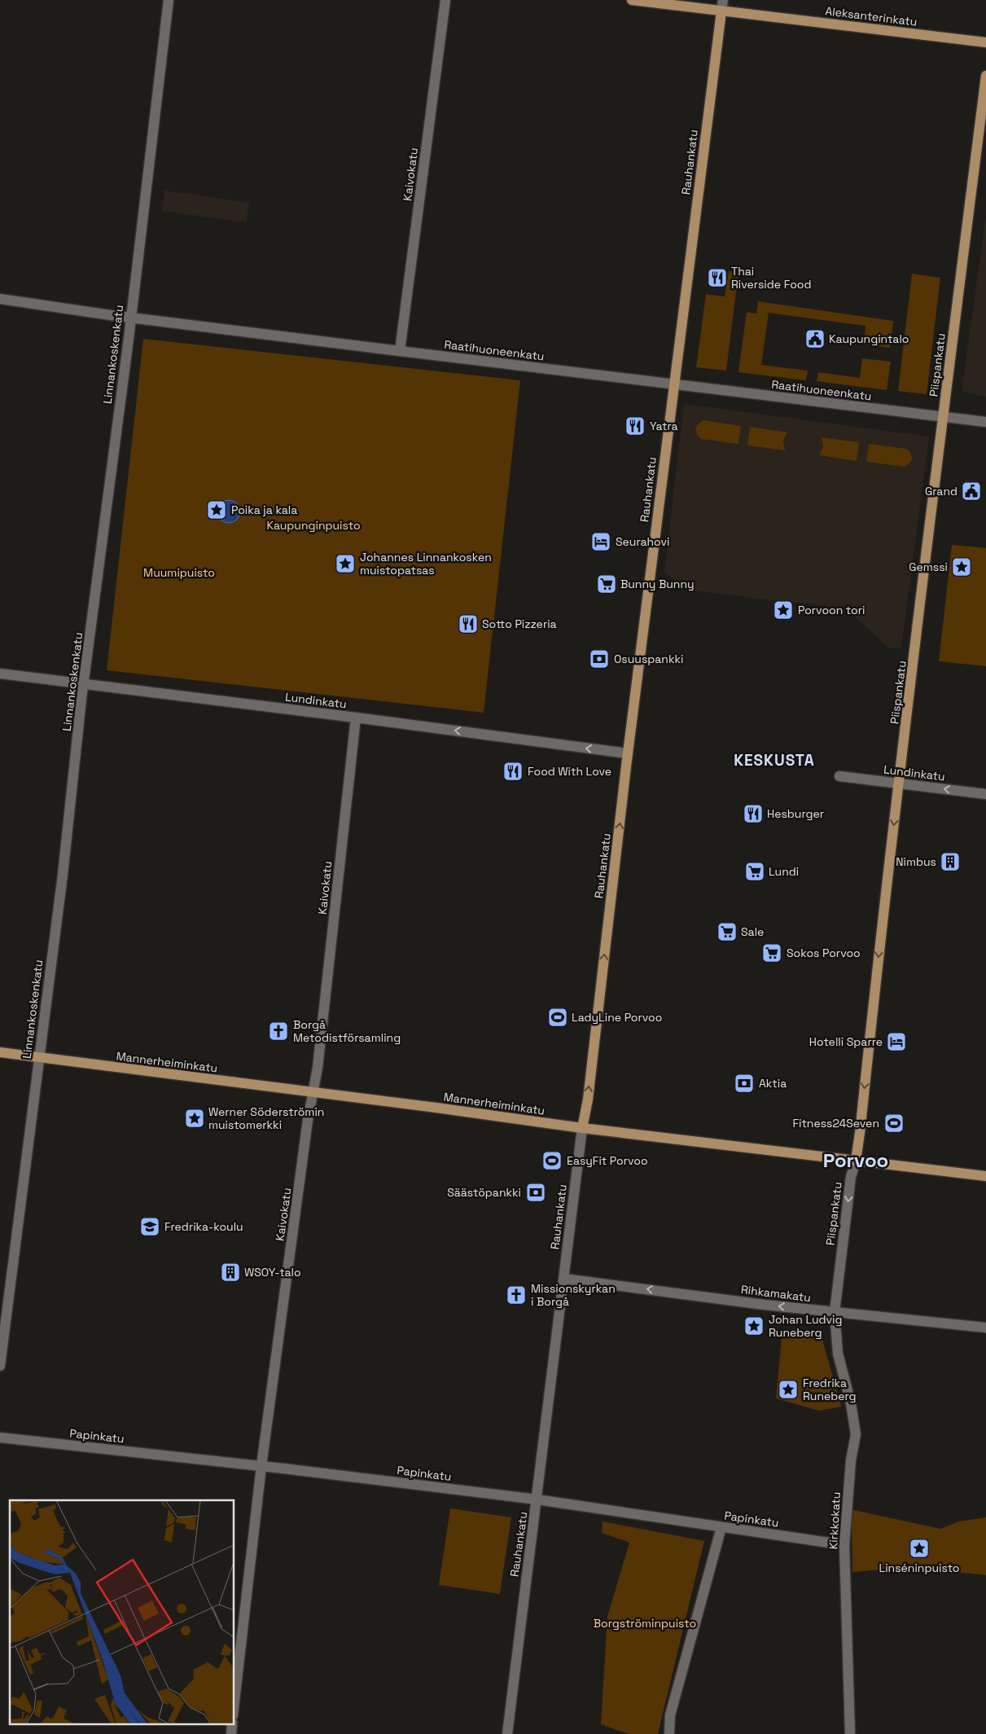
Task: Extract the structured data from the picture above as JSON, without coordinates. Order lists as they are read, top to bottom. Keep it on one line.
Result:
{"streets":{"main road":["Aleksanterinkatu","Rauhankatu","Piispankatu","Mannerheiminkatu"],"street":["Kaivokatu","Raatihuoneenkatu","Linnankoskenkatu","Lundinkatu","Rihkamakatu","Papinkatu","Kirkkokatu"]},"crossings":[["Aleksanterinkatu","Rauhankatu"],["Rauhankatu","Raatihuoneenkatu"],["Rauhankatu","Lundinkatu"],["Rauhankatu","Mannerheiminkatu"],["Rauhankatu","Rihkamakatu"],["Rauhankatu","Papinkatu"],["Kaivokatu","Raatihuoneenkatu"],["Kaivokatu","Lundinkatu"],["Kaivokatu","Mannerheiminkatu"],["Kaivokatu","Papinkatu"],["Raatihuoneenkatu","Linnankoskenkatu"],["Raatihuoneenkatu","Piispankatu"],["Linnankoskenkatu","Lundinkatu"],["Linnankoskenkatu","Mannerheiminkatu"],["Piispankatu","Lundinkatu"],["Piispankatu","Mannerheiminkatu"],["Piispankatu","Rihkamakatu"],["Piispankatu","Kirkkokatu"],["Rihkamakatu","Kirkkokatu"],["Papinkatu","Kirkkokatu"]],"one_way":["Piispankatu","Lundinkatu","Rihkamakatu"],"districts":["KESKUSTA","Porvoo"],"parks":["Kaupunginpuisto","Muumipuisto","Borgströminpuisto"],"places":{"restaurant":["Thai Riverside Food","Yatra","Sotto Pizzeria","Food With Love","Hesburger"],"public building":["Kaupungintalo","Grand"],"place":["Poika ja kala","Johannes Linnankosken muistopatsas","Gemssi","Porvoon tori","Werner Söderströmin muistomerkki","Johan Ludvig Runeberg","Fredrika Runeberg","Linséninpuisto"],"hotel":["Seurahovi","Hotelli Sparre"],"supermarket":["Bunny Bunny","Lundi","Sale","Sokos Porvoo"],"bank":["Osuuspankki","Aktia","Säästöpankki"],"building":["Nimbus","WSOY-talo"],"sports":["LadyLine Porvoo","Fitness24Seven","EasyFit Porvoo"],"church":["Borgå Metodistförsamling","Missionskyrkan i Borgå"],"school or university":["Fredrika-koulu"]}}
